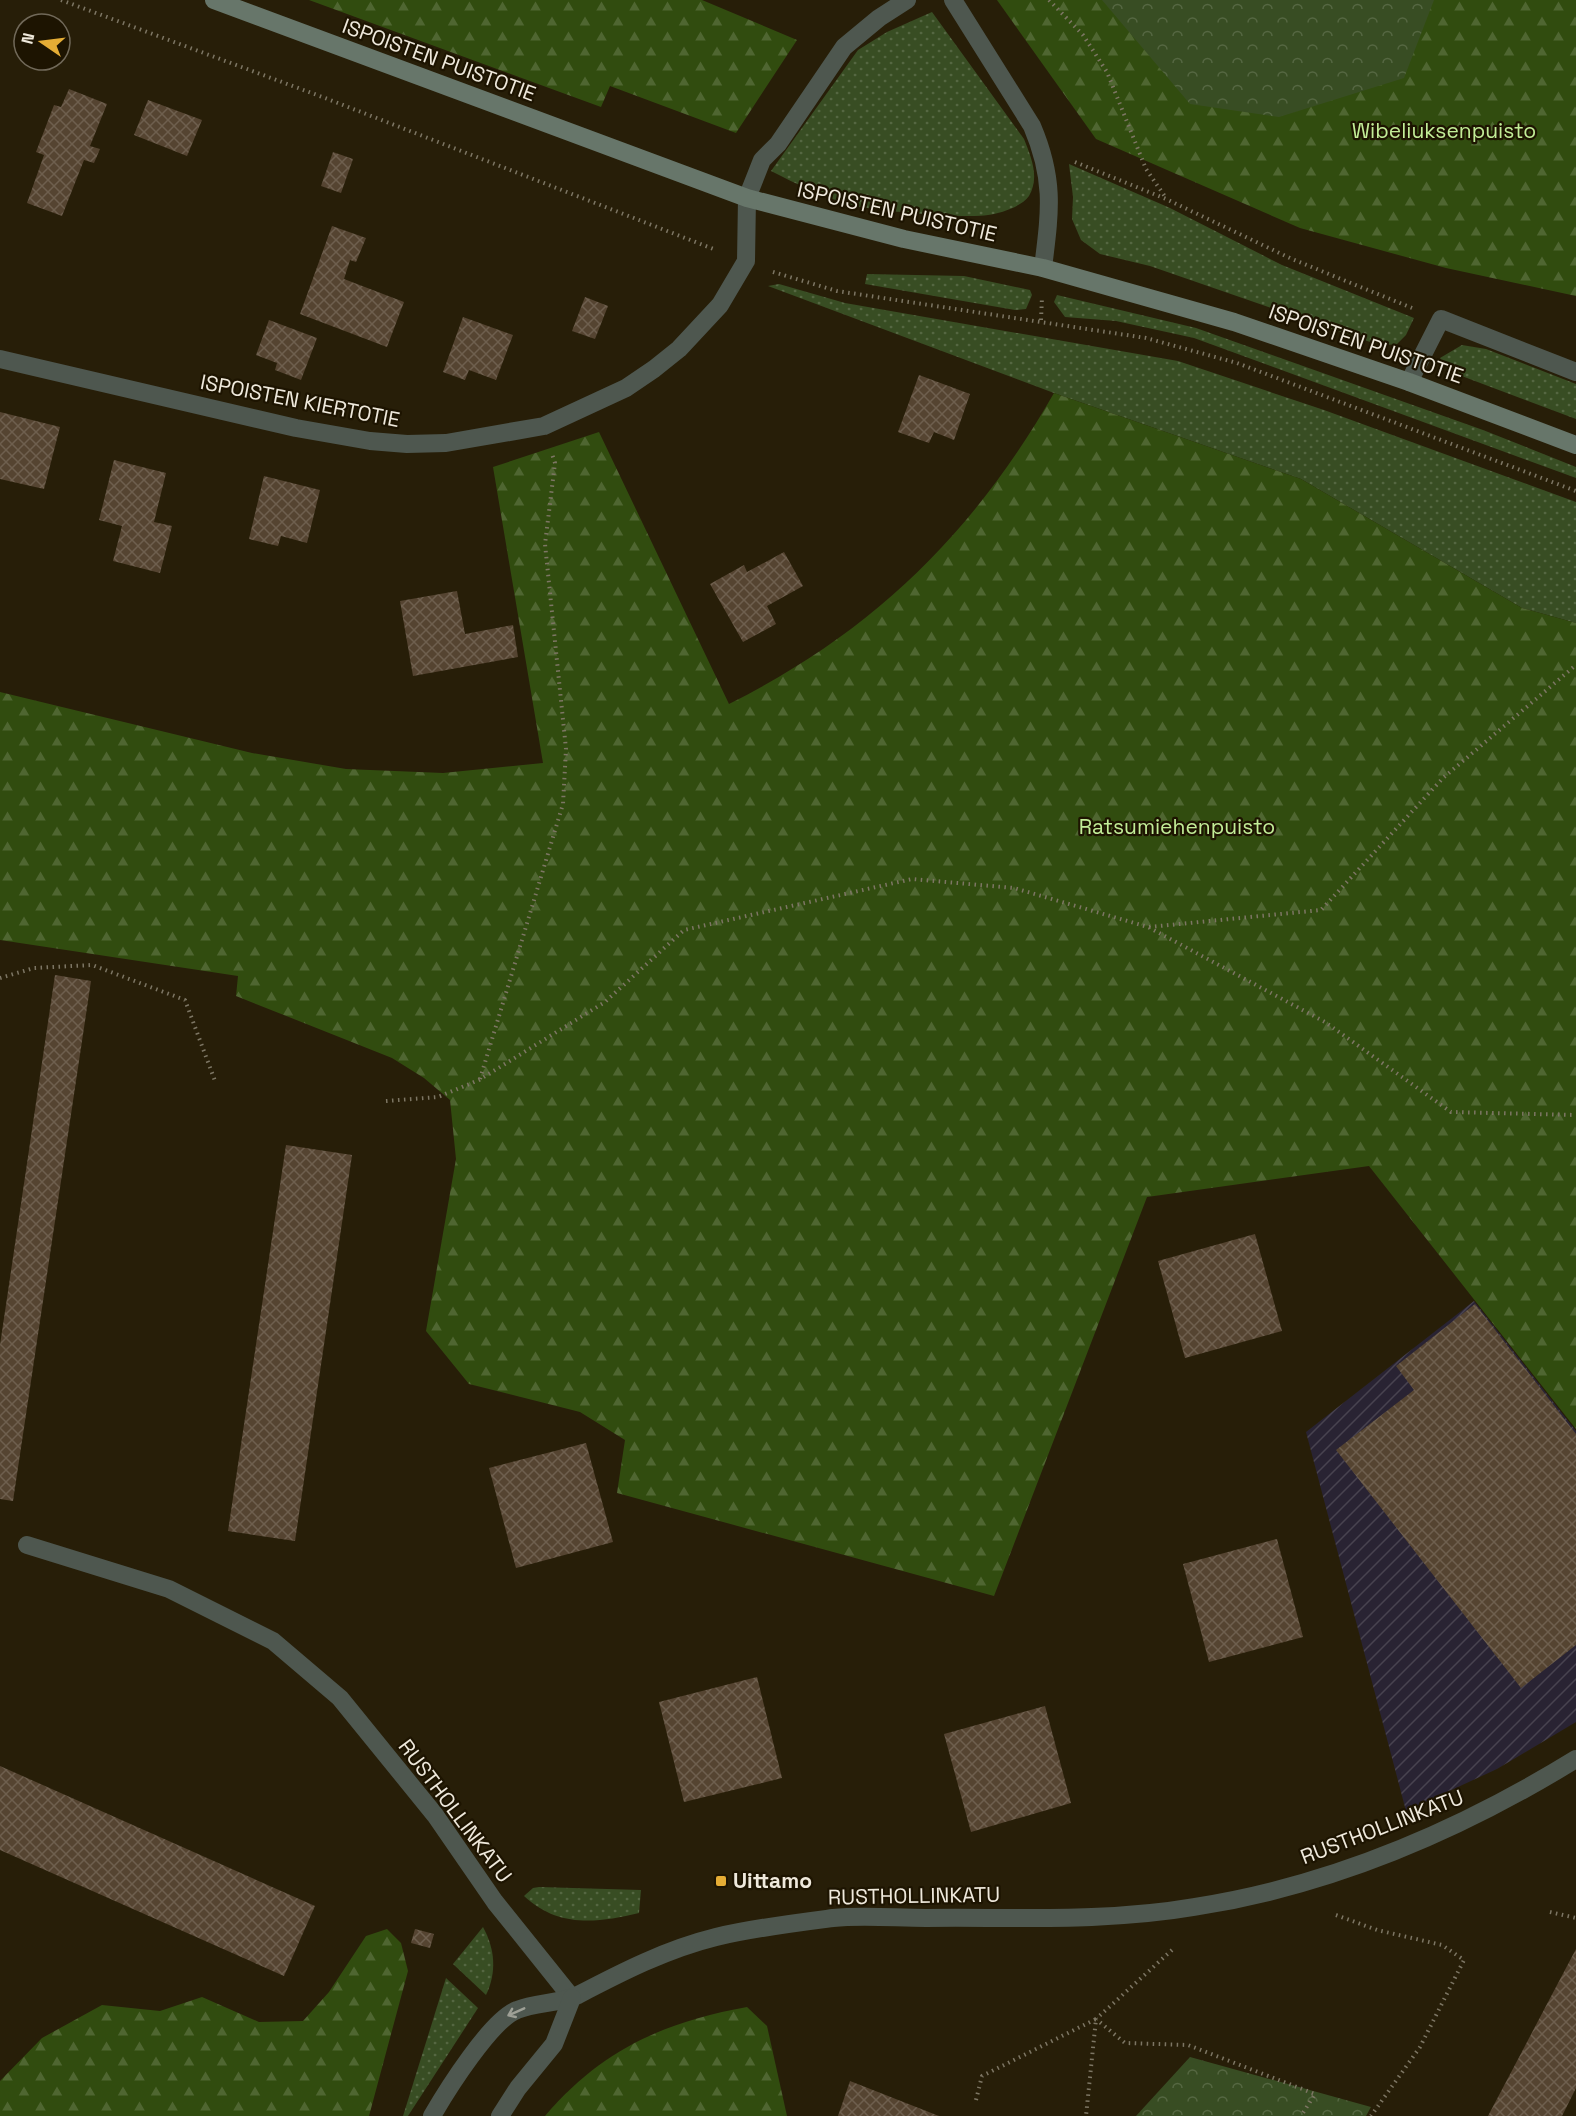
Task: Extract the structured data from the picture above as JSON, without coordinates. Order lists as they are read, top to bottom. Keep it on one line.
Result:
{"streets":{"main road":["ISPOISTEN PUISTOTIE"],"street":["ISPOISTEN KIERTOTIE","RUSTHOLLINKATU"]},"crossings":[["ISPOISTEN PUISTOTIE","ISPOISTEN KIERTOTIE"]],"parks":["Wibeliuksenpuisto","Ratsumiehenpuisto"],"places":{"transit":["Uittamo"]},"north":"left"}
